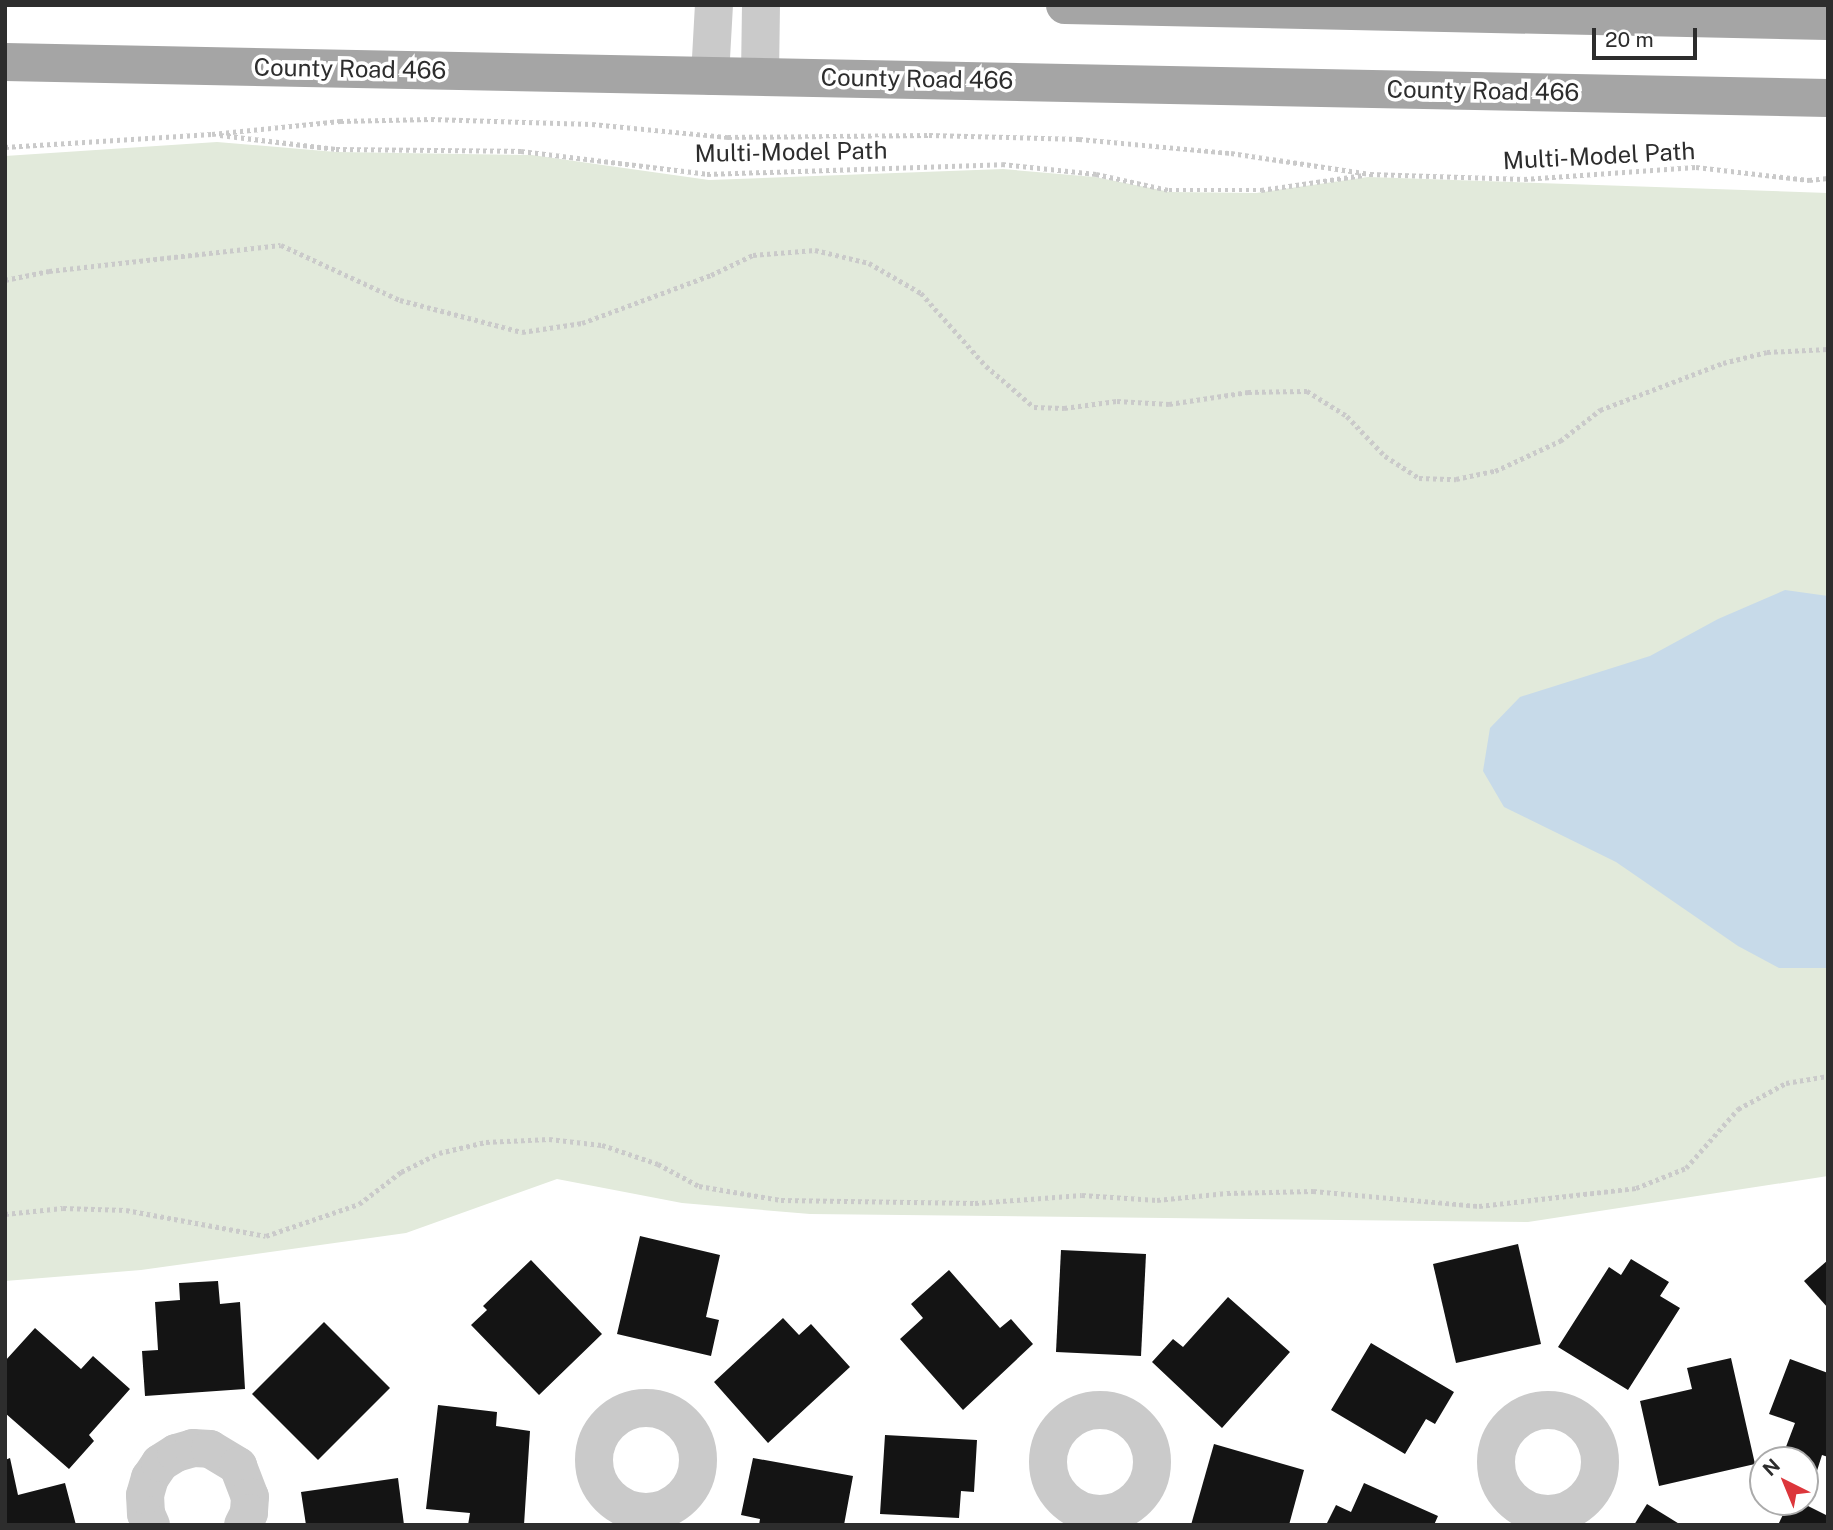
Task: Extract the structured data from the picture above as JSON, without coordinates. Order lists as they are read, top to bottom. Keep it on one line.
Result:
{"streets":{"main road":["County Road 466"],"path":["Multi-Model Path"]},"scale_bar":"20 m","north":"top left"}
